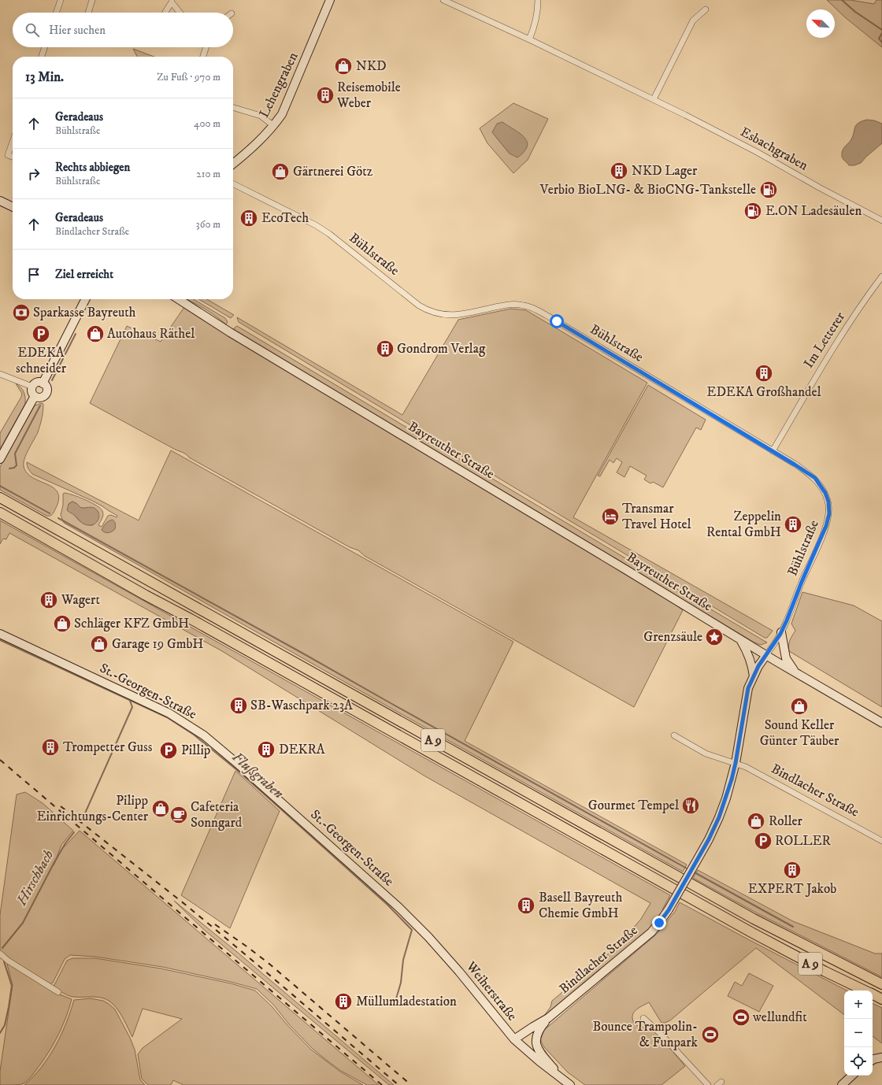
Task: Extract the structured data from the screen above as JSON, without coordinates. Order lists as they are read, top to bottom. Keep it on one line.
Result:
{"streets":{"highway":["A 9"],"street":["Lehengraben","Esbachgraben","Bühlstraße","Im Letterer","Bayreuther Straße","St.-Georgen-Straße","Bindlacher Straße","Weiherstraße"]},"crossings":[["Bühlstraße","Im Letterer"],["Bühlstraße","Bayreuther Straße"],["Bühlstraße","Bindlacher Straße"],["Bayreuther Straße","Bindlacher Straße"],["St.-Georgen-Straße","Weiherstraße"],["Bindlacher Straße","Weiherstraße"]],"water":["Flußgraben","Hirschbach"],"places":{"shop":["NKD","Gärtnerei Götz","Autohaus Räthel","Schläger KFZ GmbH","Garage 19 GmbH","Sound Keller Günter Täuber","Pilipp Einrichtungs-Center","Roller"],"building":["Reisemobile Weber","NKD Lager","EcoTech","Gondrom Verlag","EDEKA Großhandel","Zeppelin Rental GmbH","Wagert","SB-Waschpark 23A","Trompetter Guss","DEKRA","EXPERT Jakob","Basell Bayreuth Chemie GmbH","Müllumladestation"],"fuel station":["Verbio BioLNG- & BioCNG-Tankstelle","E.ON Ladesäulen"],"bank":["Sparkasse Bayreuth"],"parking":["EDEKA schneider","Pillip","ROLLER"],"hotel":["Transmar Travel Hotel"],"place":["Grenzsäule"],"restaurant":["Gourmet Tempel"],"cafe":["Cafeteria Sonngard"],"sports":["wellundfit","Bounce Trampolin- & Funpark"]},"north":"top left","page":{"search":"Hier suchen","heading":["13 Min.","Zu Fuß · 970 m"],"list":[["Geradeaus","Bühlstraße","400 m"],["Rechts abbiegen","Bühlstraße","210 m"],["Geradeaus","Bindlacher Straße","360 m"],"Ziel erreicht"],"map_buttons":["+","−"]}}
